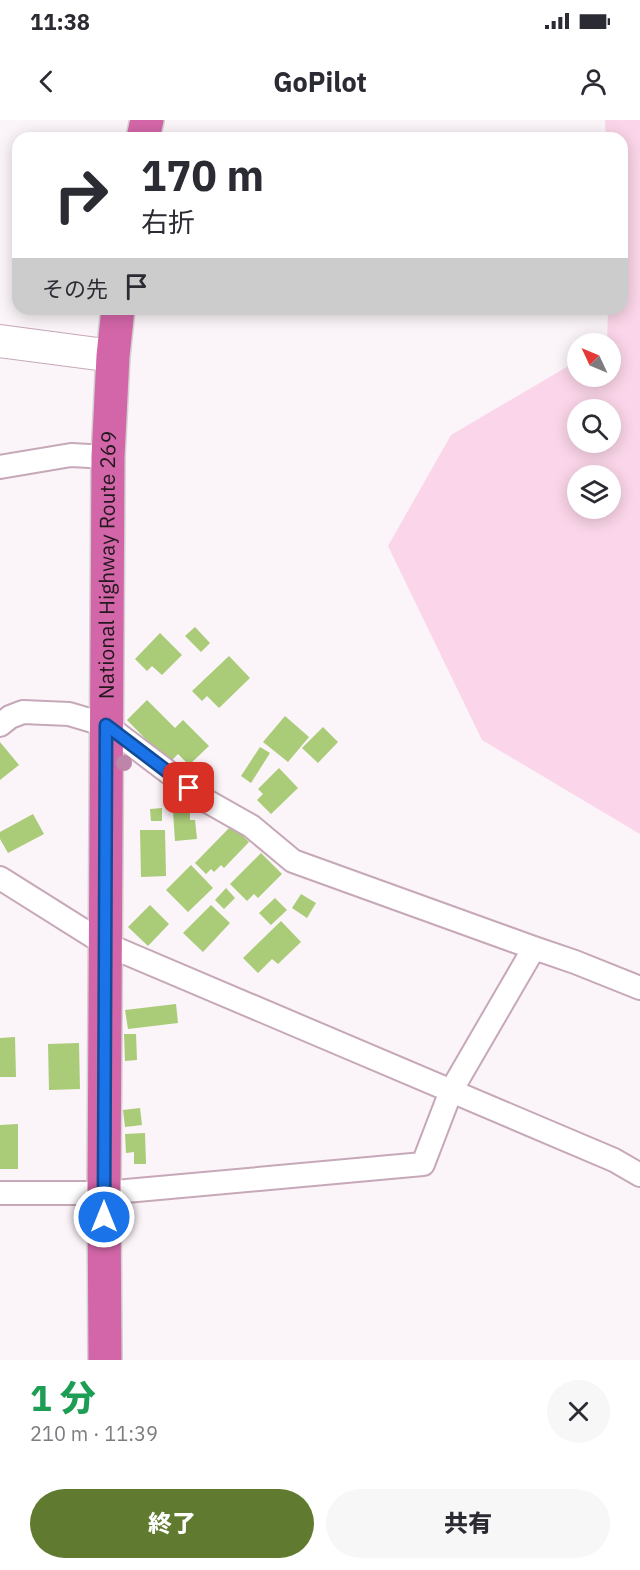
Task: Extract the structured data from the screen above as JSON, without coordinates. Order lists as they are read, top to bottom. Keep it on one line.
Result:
{"streets":{"highway":["National Highway Route 269"]},"north":"top left","page":{"status":"11:38","header":"GoPilot","turn":["170 m","右折"],"then":"その先","heading":["1 分","210 m · 11:39"],"buttons":["終了","共有"]}}
